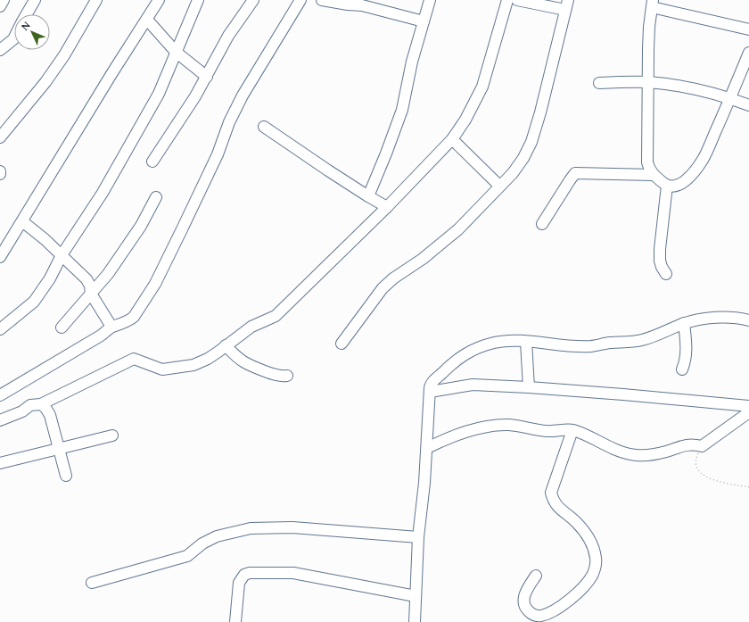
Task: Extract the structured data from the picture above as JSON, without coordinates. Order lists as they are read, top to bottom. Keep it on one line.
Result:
{"north":"top left"}
